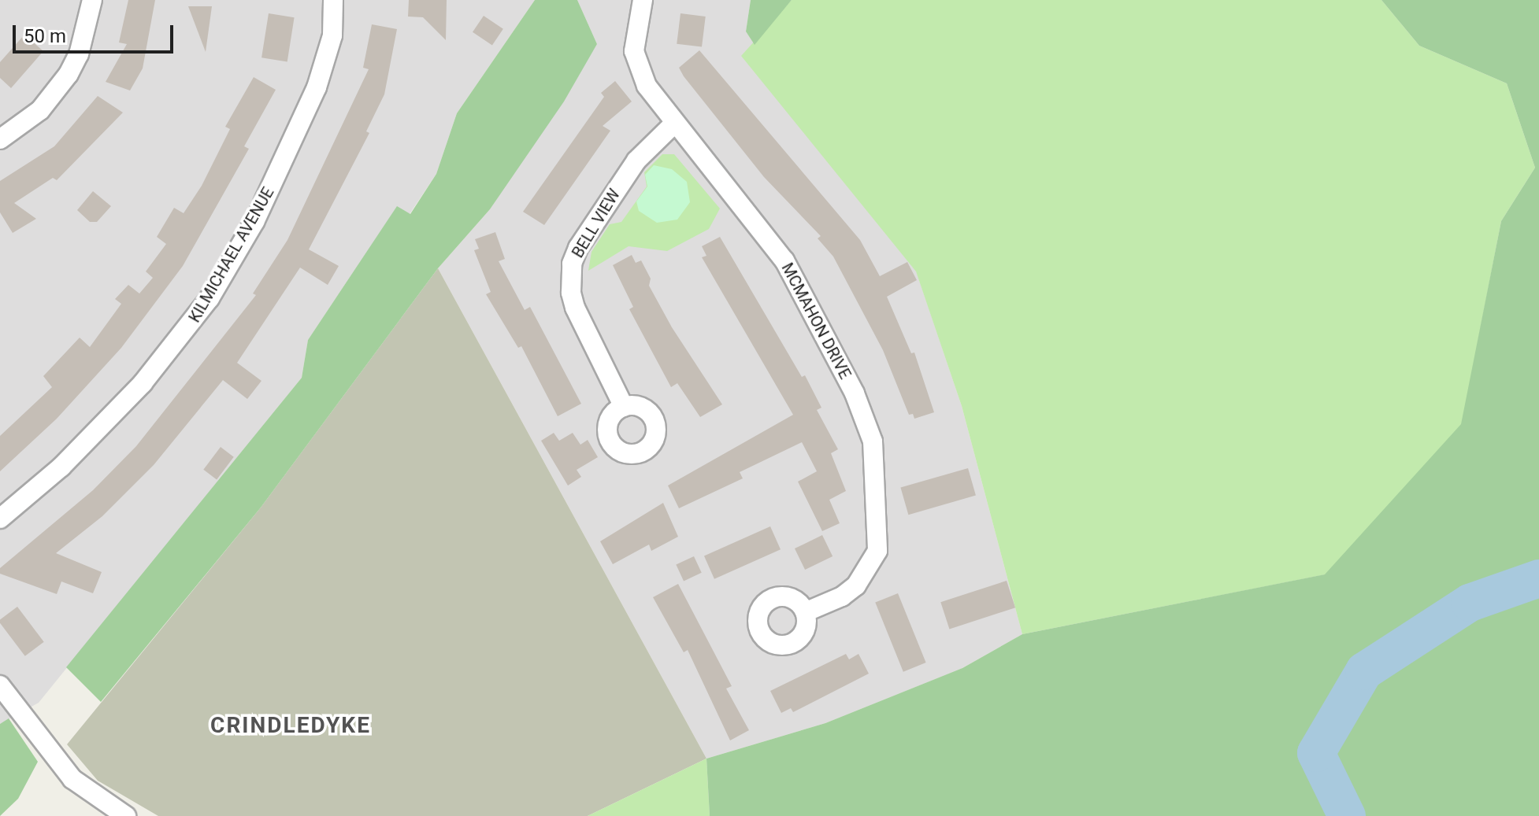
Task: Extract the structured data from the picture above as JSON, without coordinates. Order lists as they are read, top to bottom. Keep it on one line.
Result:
{"streets":{"street":["BELL VIEW","KILMICHAEL AVENUE","MCMAHON DRIVE"]},"crossings":[["BELL VIEW","MCMAHON DRIVE"]],"districts":["CRINDLEDYKE"],"scale_bar":"50 m"}
